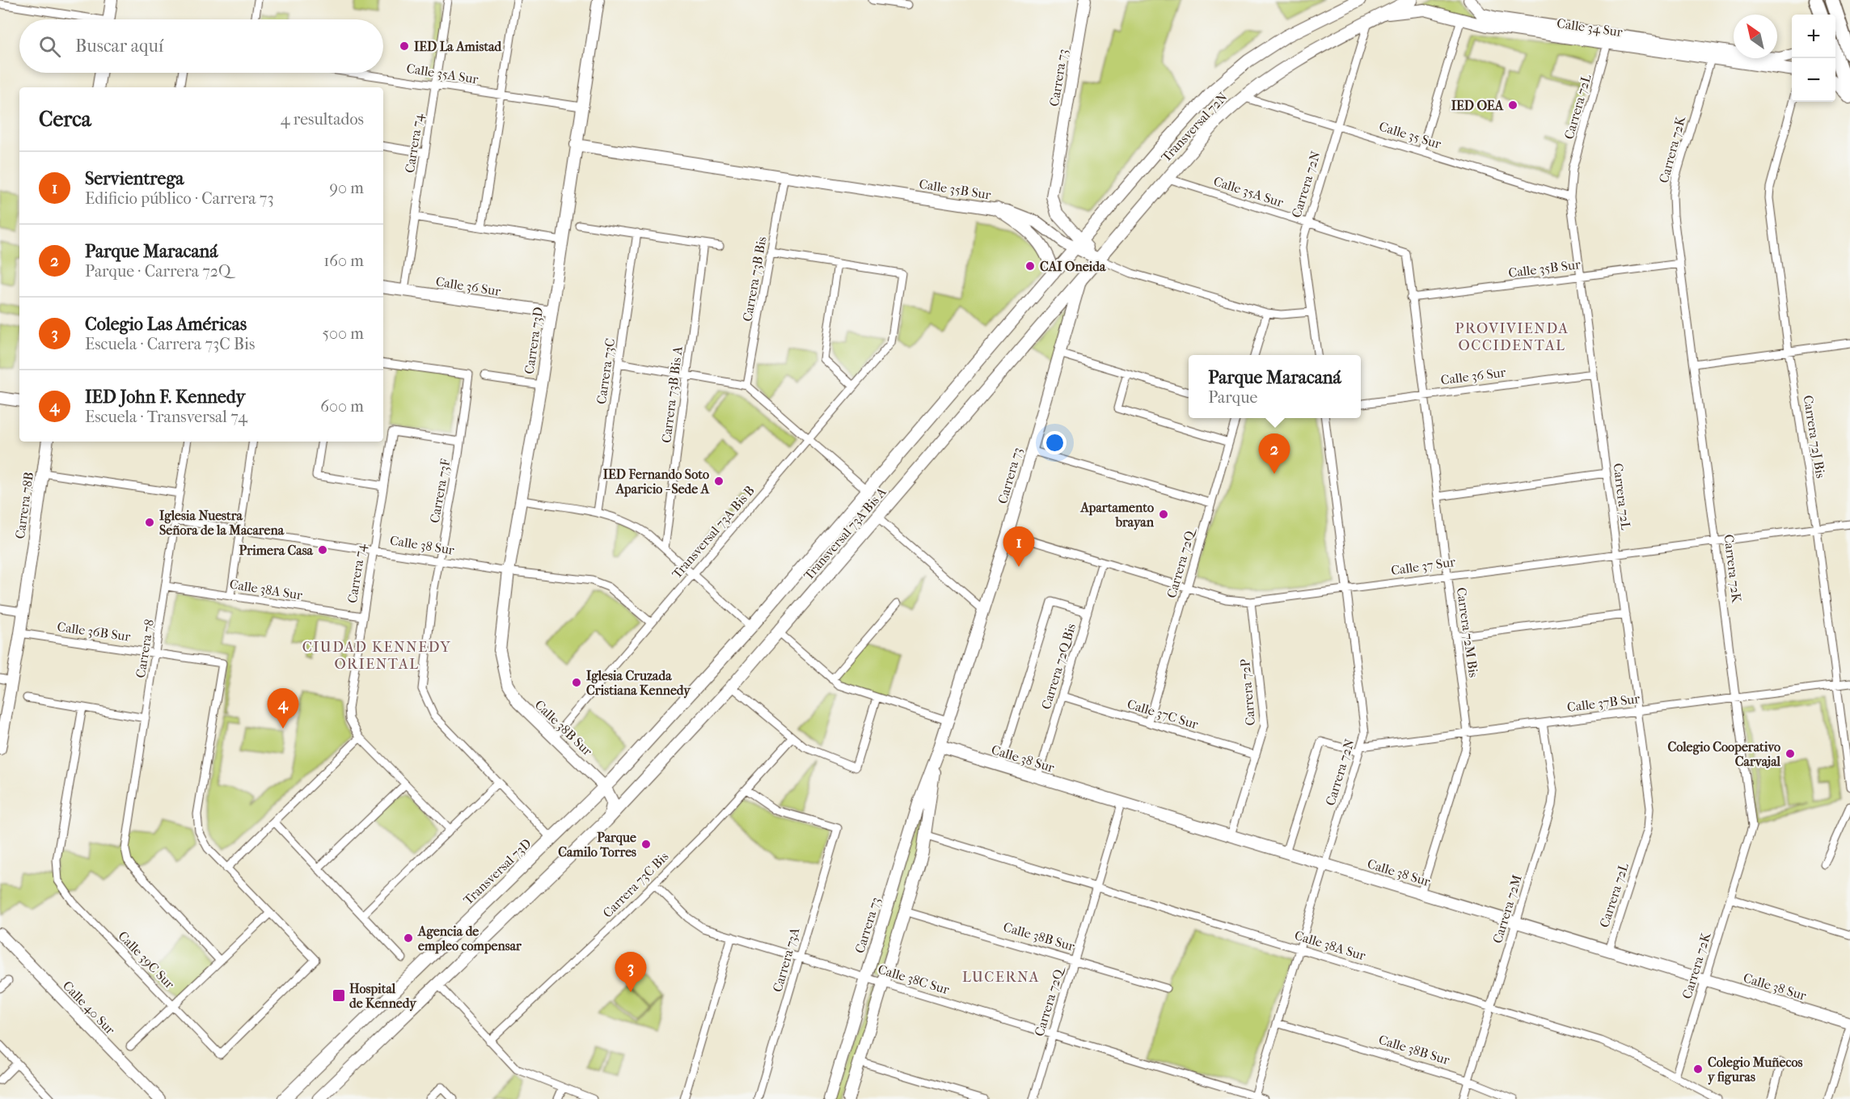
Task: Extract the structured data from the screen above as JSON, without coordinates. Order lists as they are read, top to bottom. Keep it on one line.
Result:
{"streets":{"main road":["Transversal 72N","Transversal 73A Bis A","Transversal 73D"],"street":["Calle 34 Sur","Calle 35A Sur","Carrera 73","Carrera 72L","Calle 35 Sur","Carrera 74","Carrera 72K","Carrera 72N","Calle 35B Sur","Carrera 73B Bis","Calle 36 Sur","Carrera 73D","Carrera 73C","Carrera 73B Bis A","Carrera 72J Bis","Carrera 73F","Carrera 78B","Transversal 73A Bis B","Calle 38 Sur","Carrera 72Q","Calle 37 Sur","Calle 38A Sur","Calle 36B Sur","Carrera 72M Bis","Carrera 78","Carrera 72Q Bis","Carrera 72P","Calle 37B Sur","Calle 37C Sur","Calle 38B Sur","Carrera 73C Bis","Carrera 72M","Calle 39C Sur","Carrera 73A","Calle 38C Sur","Calle 40 Sur"]},"crossings":[["Calle 34 Sur","Carrera 72L"],["Calle 34 Sur","Transversal 72N"],["Calle 34 Sur","Carrera 72K"],["Calle 35A Sur","Transversal 72N"],["Calle 35A Sur","Carrera 74"],["Calle 35A Sur","Carrera 72N"],["Calle 35A Sur","Carrera 73D"],["Calle 35A Sur","Carrera 72M Bis"],["Carrera 73","Transversal 72N"],["Carrera 73","Calle 35B Sur"],["Carrera 73","Transversal 73A Bis A"],["Carrera 73","Calle 38 Sur"],["Carrera 73","Calle 37 Sur"],["Carrera 73","Calle 38A Sur"],["Carrera 73","Calle 38B Sur"],["Carrera 73","Calle 38C Sur"],["Carrera 72L","Calle 35 Sur"],["Carrera 72L","Calle 35B Sur"],["Carrera 72L","Calle 36 Sur"],["Carrera 72L","Calle 38 Sur"],["Carrera 72L","Calle 37 Sur"],["Carrera 72L","Calle 37B Sur"],["Transversal 72N","Calle 35 Sur"],["Transversal 72N","Carrera 72N"],["Transversal 72N","Calle 35B Sur"],["Transversal 72N","Transversal 73A Bis A"],["Calle 35 Sur","Carrera 72N"],["Carrera 74","Calle 36 Sur"],["Carrera 74","Carrera 73F"],["Carrera 74","Calle 38 Sur"],["Carrera 74","Calle 38A Sur"],["Carrera 72K","Calle 35B Sur"],["Carrera 72K","Calle 38 Sur"],["Carrera 72K","Calle 37 Sur"],["Carrera 72K","Calle 38A Sur"],["Carrera 72K","Calle 37B Sur"],["Carrera 72N","Calle 38 Sur"],["Carrera 72N","Calle 37 Sur"],["Carrera 72N","Calle 38A Sur"],["Carrera 72N","Calle 37B Sur"],["Carrera 72N","Calle 38B Sur"],["Carrera 72N","Calle 38C Sur"],["Calle 35B Sur","Carrera 73B Bis"],["Calle 35B Sur","Carrera 73D"],["Calle 35B Sur","Transversal 73A Bis A"],["Calle 35B Sur","Carrera 72M Bis"],["Calle 36 Sur","Carrera 73D"],["Calle 36 Sur","Carrera 72M Bis"],["Carrera 73D","Calle 38 Sur"],["Carrera 73D","Calle 38B Sur"],["Carrera 72J Bis","Calle 37 Sur"],["Carrera 72J Bis","Calle 37B Sur"],["Carrera 73F","Calle 38 Sur"],["Carrera 78B","Calle 36B Sur"],["Transversal 73A Bis B","Calle 38 Sur"],["Transversal 73A Bis B","Calle 38B Sur"],["Transversal 73A Bis A","Calle 38B Sur"],["Transversal 73A Bis A","Transversal 73D"],["Calle 38 Sur","Carrera 72Q"],["Calle 38 Sur","Carrera 72M Bis"],["Calle 38 Sur","Carrera 78"],["Calle 38 Sur","Carrera 72Q Bis"],["Calle 38 Sur","Carrera 72P"],["Calle 38 Sur","Calle 37B Sur"],["Calle 38 Sur","Carrera 72M"],["Carrera 72Q","Calle 37 Sur"],["Carrera 72Q","Calle 38A Sur"],["Carrera 72Q","Calle 37C Sur"],["Carrera 72Q","Calle 38B Sur"],["Carrera 72Q","Calle 38C Sur"],["Calle 37 Sur","Carrera 72M Bis"],["Calle 37 Sur","Carrera 72Q Bis"],["Calle 37 Sur","Carrera 72P"],["Calle 38A Sur","Carrera 78"],["Calle 38A Sur","Carrera 72M"],["Calle 36B Sur","Carrera 78"],["Carrera 72M Bis","Calle 37B Sur"],["Carrera 72Q Bis","Calle 37C Sur"],["Carrera 72P","Calle 37C Sur"],["Calle 37B Sur","Carrera 72M"],["Calle 38B Sur","Transversal 73D"],["Calle 38B Sur","Carrera 72M"],["Carrera 73C Bis","Carrera 73A"],["Carrera 73C Bis","Calle 38C Sur"],["Carrera 73A","Calle 38C Sur"]],"districts":["PROVIVIENDA OCCIDENTAL","CIUDAD KENNEDY ORIENTAL","LUCERNA"],"places":{"other":["IED La Amistad","IED OEA","CAI Oneida","IED Fernando Soto Aparicio - Sede A","Apartamento brayan","Iglesia Nuestra Señora de la Macarena","Primera Casa","Iglesia Cruzada Cristiana Kennedy","Colegio Cooperativo Carvajal","Parque Camilo Torres","Agencia de empleo compensar","Colegio Muñecos y figuras"],"transit":["Hospital de Kennedy"]},"north":"top left","page":{"map_buttons":["+","−"],"search":"Buscar aquí","heading":["Cerca","4 resultados"],"list":[{"mark":"1","name":"Servientrega","note":"Edificio público · Carrera 73","value":"90 m"},{"mark":"2","name":"Parque Maracaná","note":"Parque · Carrera 72Q","value":"160 m"},{"mark":"3","name":"Colegio Las Américas","note":"Escuela · Carrera 73C Bis","value":"500 m"},{"mark":"4","name":"IED John F. Kennedy","note":"Escuela · Transversal 74","value":"600 m"}],"popup":["Parque Maracaná","Parque"],"pins":["2","1","4","3"]}}
